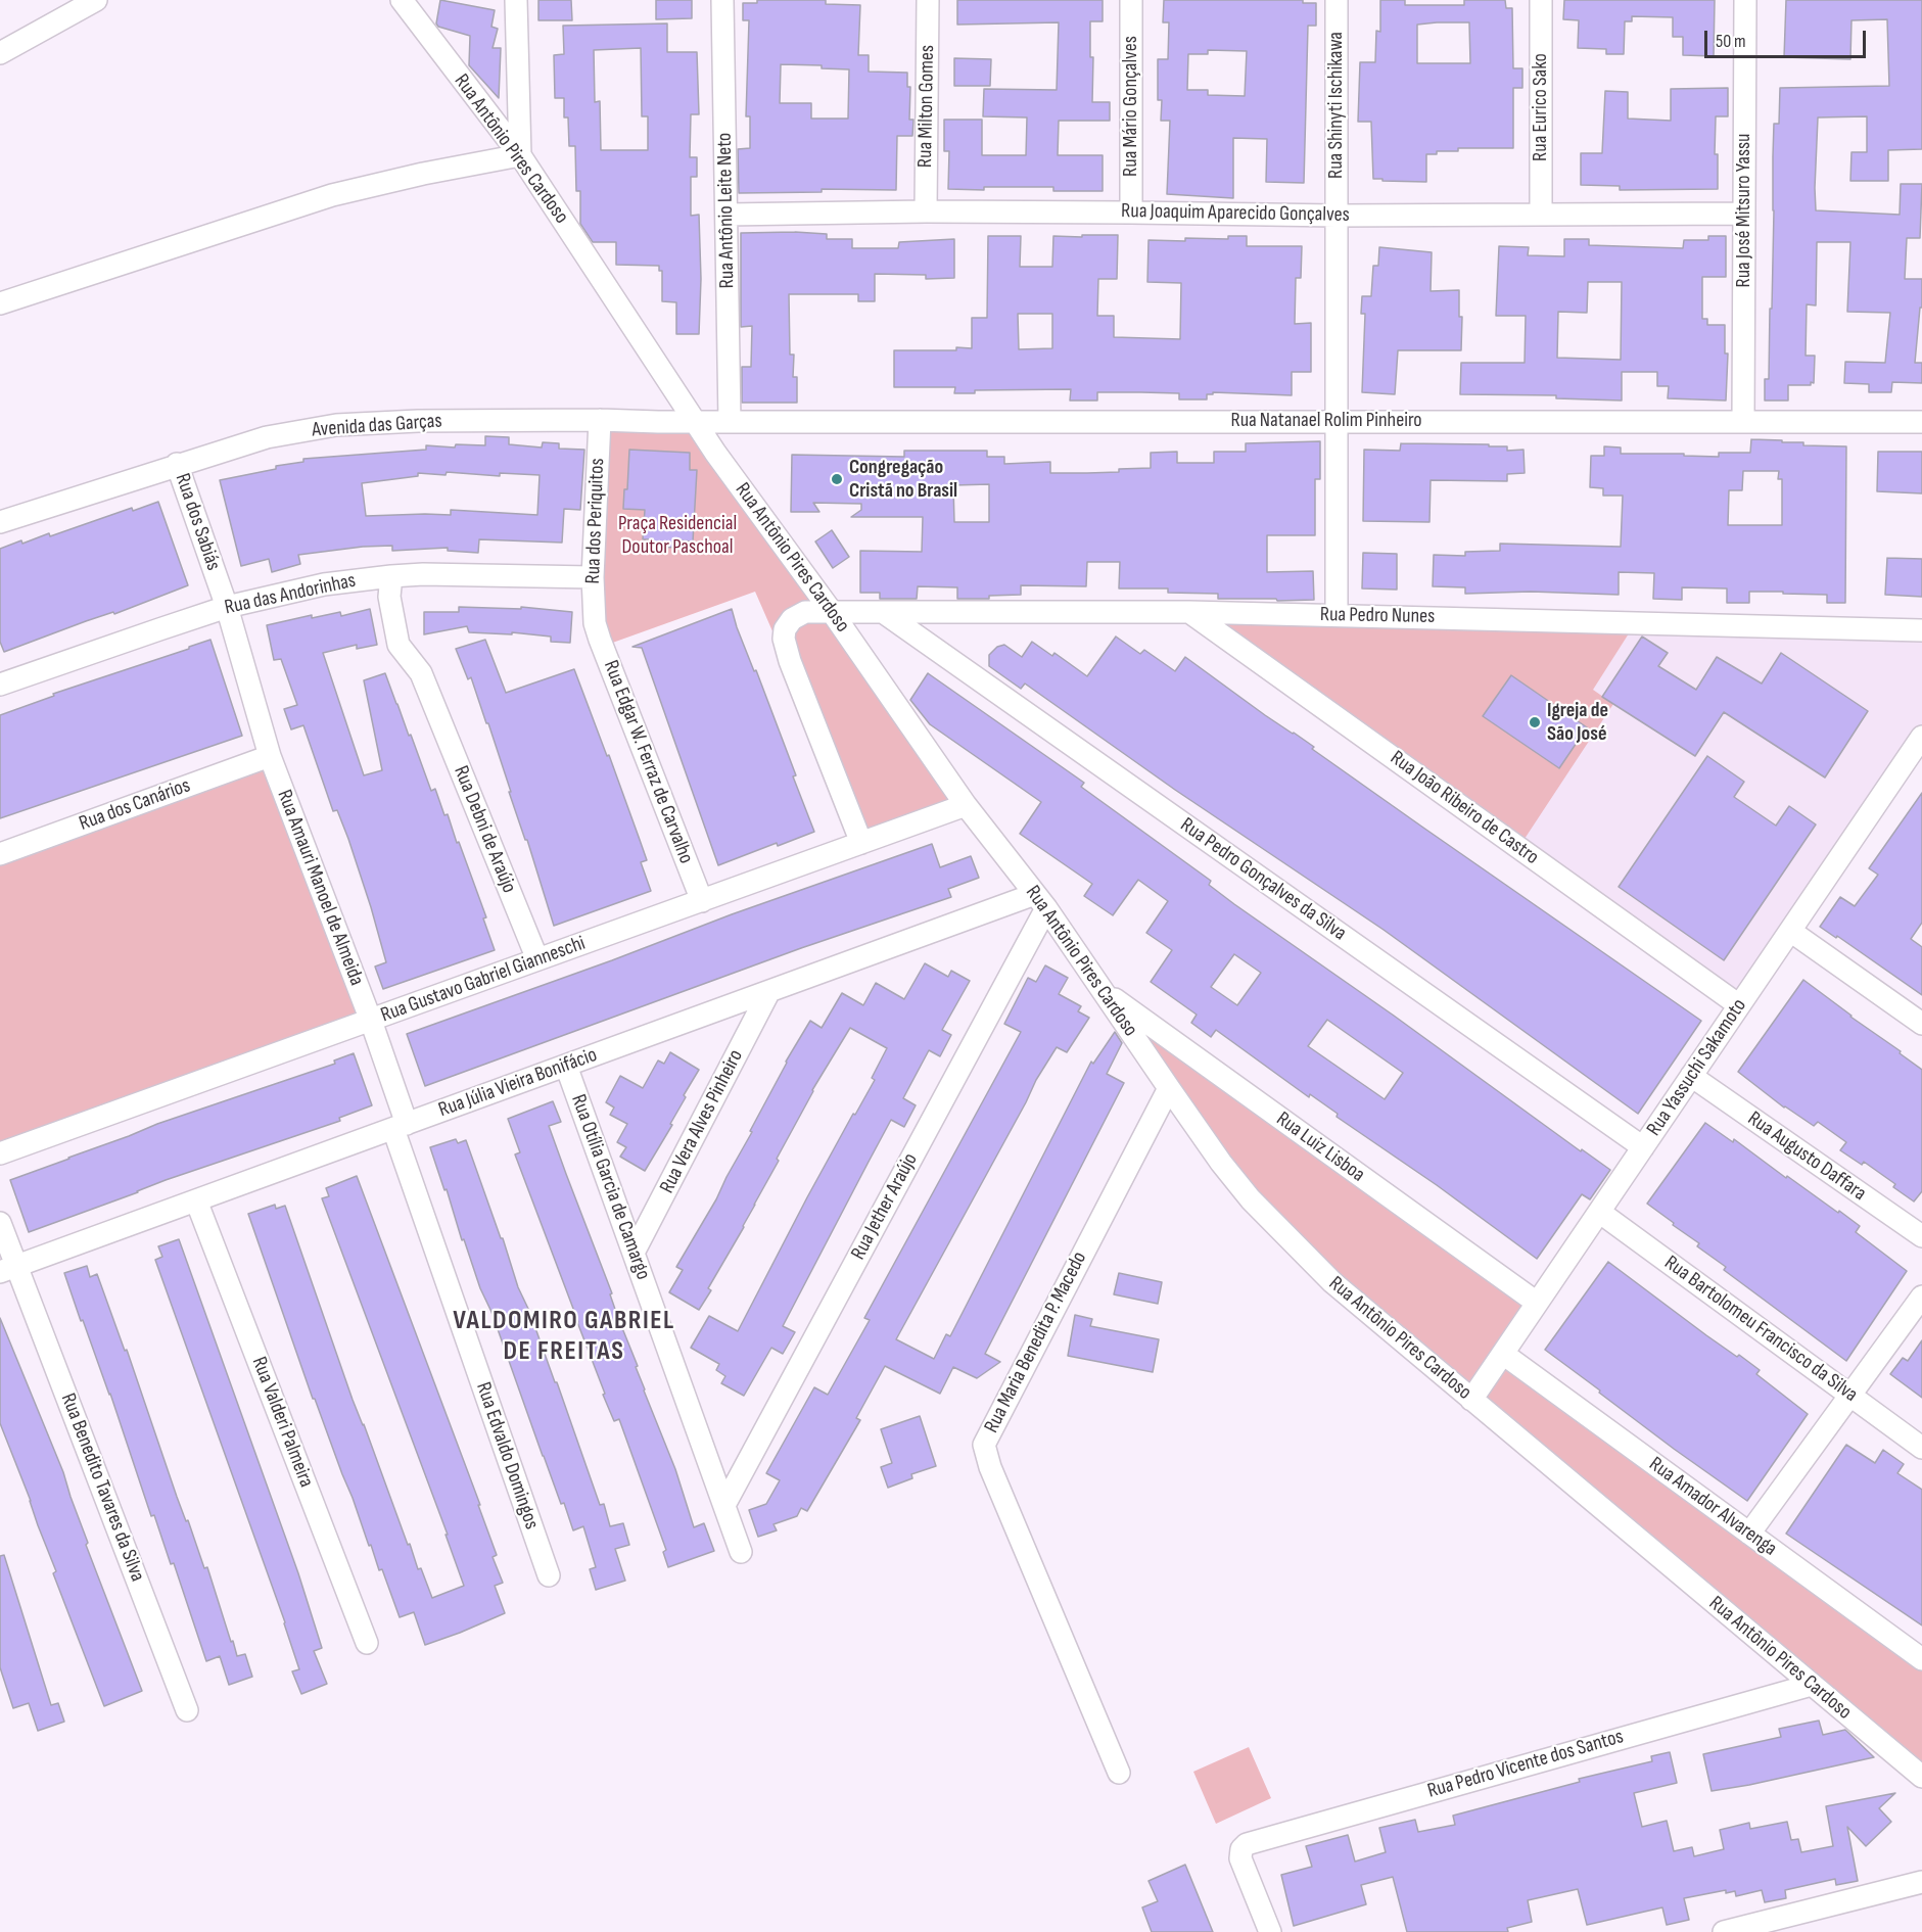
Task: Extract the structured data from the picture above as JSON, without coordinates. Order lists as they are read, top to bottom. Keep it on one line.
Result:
{"streets":{"street":["Rua Shinyti Ischikawa","Rua Milton Gomes","Rua Mário Gonçalves","Rua Eurico Sako","Rua Antônio Pires Cardoso","Rua Antônio Leite Neto","Rua José Mitsuro Yassu","Rua Joaquim Aparecido Gonçalves","Rua Natanael Rolim Pinheiro","Avenida das Garças","Rua dos Periquitos","Rua dos Sabiás","Rua das Andorinhas","Rua Pedro Nunes","Rua Edgar W. Ferraz de Carvalho","Rua dos Canários","Rua João Ribeiro de Castro","Rua Debni de Araújo","Rua Pedro Gonçalves da Silva","Rua Amauri Manoel de Almeida","Rua Gustavo Gabriel Gianneschi","Rua Yassuchi Sakamoto","Rua Júlia Vieira Bonifácio","Rua Vera Alves Pinheiro","Rua Luiz Lisboa","Rua Augusto Daffara","Rua Otília Garcia de Camargo","Rua Jether Araújo","Rua Bartolomeu Francisco da Silva","Rua Maria Benedita P. Macedo","Rua Valderi Palmeira","Rua Edvaldo Domingos","Rua Benedito Tavares da Silva","Rua Amador Alvarenga","Rua Pedro Vicente dos Santos"]},"crossings":[["Rua Shinyti Ischikawa","Rua Joaquim Aparecido Gonçalves"],["Rua Shinyti Ischikawa","Rua Natanael Rolim Pinheiro"],["Rua Shinyti Ischikawa","Rua Pedro Nunes"],["Rua Milton Gomes","Rua Joaquim Aparecido Gonçalves"],["Rua Mário Gonçalves","Rua Joaquim Aparecido Gonçalves"],["Rua Eurico Sako","Rua Joaquim Aparecido Gonçalves"],["Rua Antônio Pires Cardoso","Rua Natanael Rolim Pinheiro"],["Rua Antônio Pires Cardoso","Avenida das Garças"],["Rua Antônio Pires Cardoso","Rua Pedro Nunes"],["Rua Antônio Pires Cardoso","Rua Gustavo Gabriel Gianneschi"],["Rua Antônio Pires Cardoso","Rua Yassuchi Sakamoto"],["Rua Antônio Pires Cardoso","Rua Júlia Vieira Bonifácio"],["Rua Antônio Pires Cardoso","Rua Luiz Lisboa"],["Rua Antônio Pires Cardoso","Rua Jether Araújo"],["Rua Antônio Pires Cardoso","Rua Maria Benedita P. Macedo"],["Rua Antônio Pires Cardoso","Rua Pedro Vicente dos Santos"],["Rua Antônio Leite Neto","Rua Joaquim Aparecido Gonçalves"],["Rua Antônio Leite Neto","Rua Natanael Rolim Pinheiro"],["Rua José Mitsuro Yassu","Rua Joaquim Aparecido Gonçalves"],["Rua José Mitsuro Yassu","Rua Natanael Rolim Pinheiro"],["Rua Natanael Rolim Pinheiro","Avenida das Garças"],["Avenida das Garças","Rua dos Periquitos"],["Avenida das Garças","Rua dos Sabiás"],["Rua dos Periquitos","Rua das Andorinhas"],["Rua dos Periquitos","Rua Edgar W. Ferraz de Carvalho"],["Rua dos Sabiás","Rua das Andorinhas"],["Rua dos Sabiás","Rua dos Canários"],["Rua dos Sabiás","Rua Amauri Manoel de Almeida"],["Rua das Andorinhas","Rua Debni de Araújo"],["Rua Pedro Nunes","Rua João Ribeiro de Castro"],["Rua Pedro Nunes","Rua Pedro Gonçalves da Silva"],["Rua Pedro Nunes","Rua Gustavo Gabriel Gianneschi"],["Rua Edgar W. Ferraz de Carvalho","Rua Gustavo Gabriel Gianneschi"],["Rua dos Canários","Rua Amauri Manoel de Almeida"],["Rua João Ribeiro de Castro","Rua Yassuchi Sakamoto"],["Rua Debni de Araújo","Rua Gustavo Gabriel Gianneschi"],["Rua Pedro Gonçalves da Silva","Rua Yassuchi Sakamoto"],["Rua Amauri Manoel de Almeida","Rua Gustavo Gabriel Gianneschi"],["Rua Amauri Manoel de Almeida","Rua Júlia Vieira Bonifácio"],["Rua Amauri Manoel de Almeida","Rua Edvaldo Domingos"],["Rua Yassuchi Sakamoto","Rua Luiz Lisboa"],["Rua Yassuchi Sakamoto","Rua Augusto Daffara"],["Rua Yassuchi Sakamoto","Rua Bartolomeu Francisco da Silva"],["Rua Yassuchi Sakamoto","Rua Amador Alvarenga"],["Rua Júlia Vieira Bonifácio","Rua Vera Alves Pinheiro"],["Rua Júlia Vieira Bonifácio","Rua Otília Garcia de Camargo"],["Rua Júlia Vieira Bonifácio","Rua Jether Araújo"],["Rua Júlia Vieira Bonifácio","Rua Valderi Palmeira"],["Rua Júlia Vieira Bonifácio","Rua Edvaldo Domingos"],["Rua Júlia Vieira Bonifácio","Rua Benedito Tavares da Silva"],["Rua Vera Alves Pinheiro","Rua Otília Garcia de Camargo"],["Rua Otília Garcia de Camargo","Rua Jether Araújo"]],"districts":["VALDOMIRO GABRIEL DE FREITAS"],"parks":["Praça Residencial Doutor Paschoal"],"places":["Congregação Cristã no Brasil","Igreja de São José"],"scale_bar":"50 m"}
